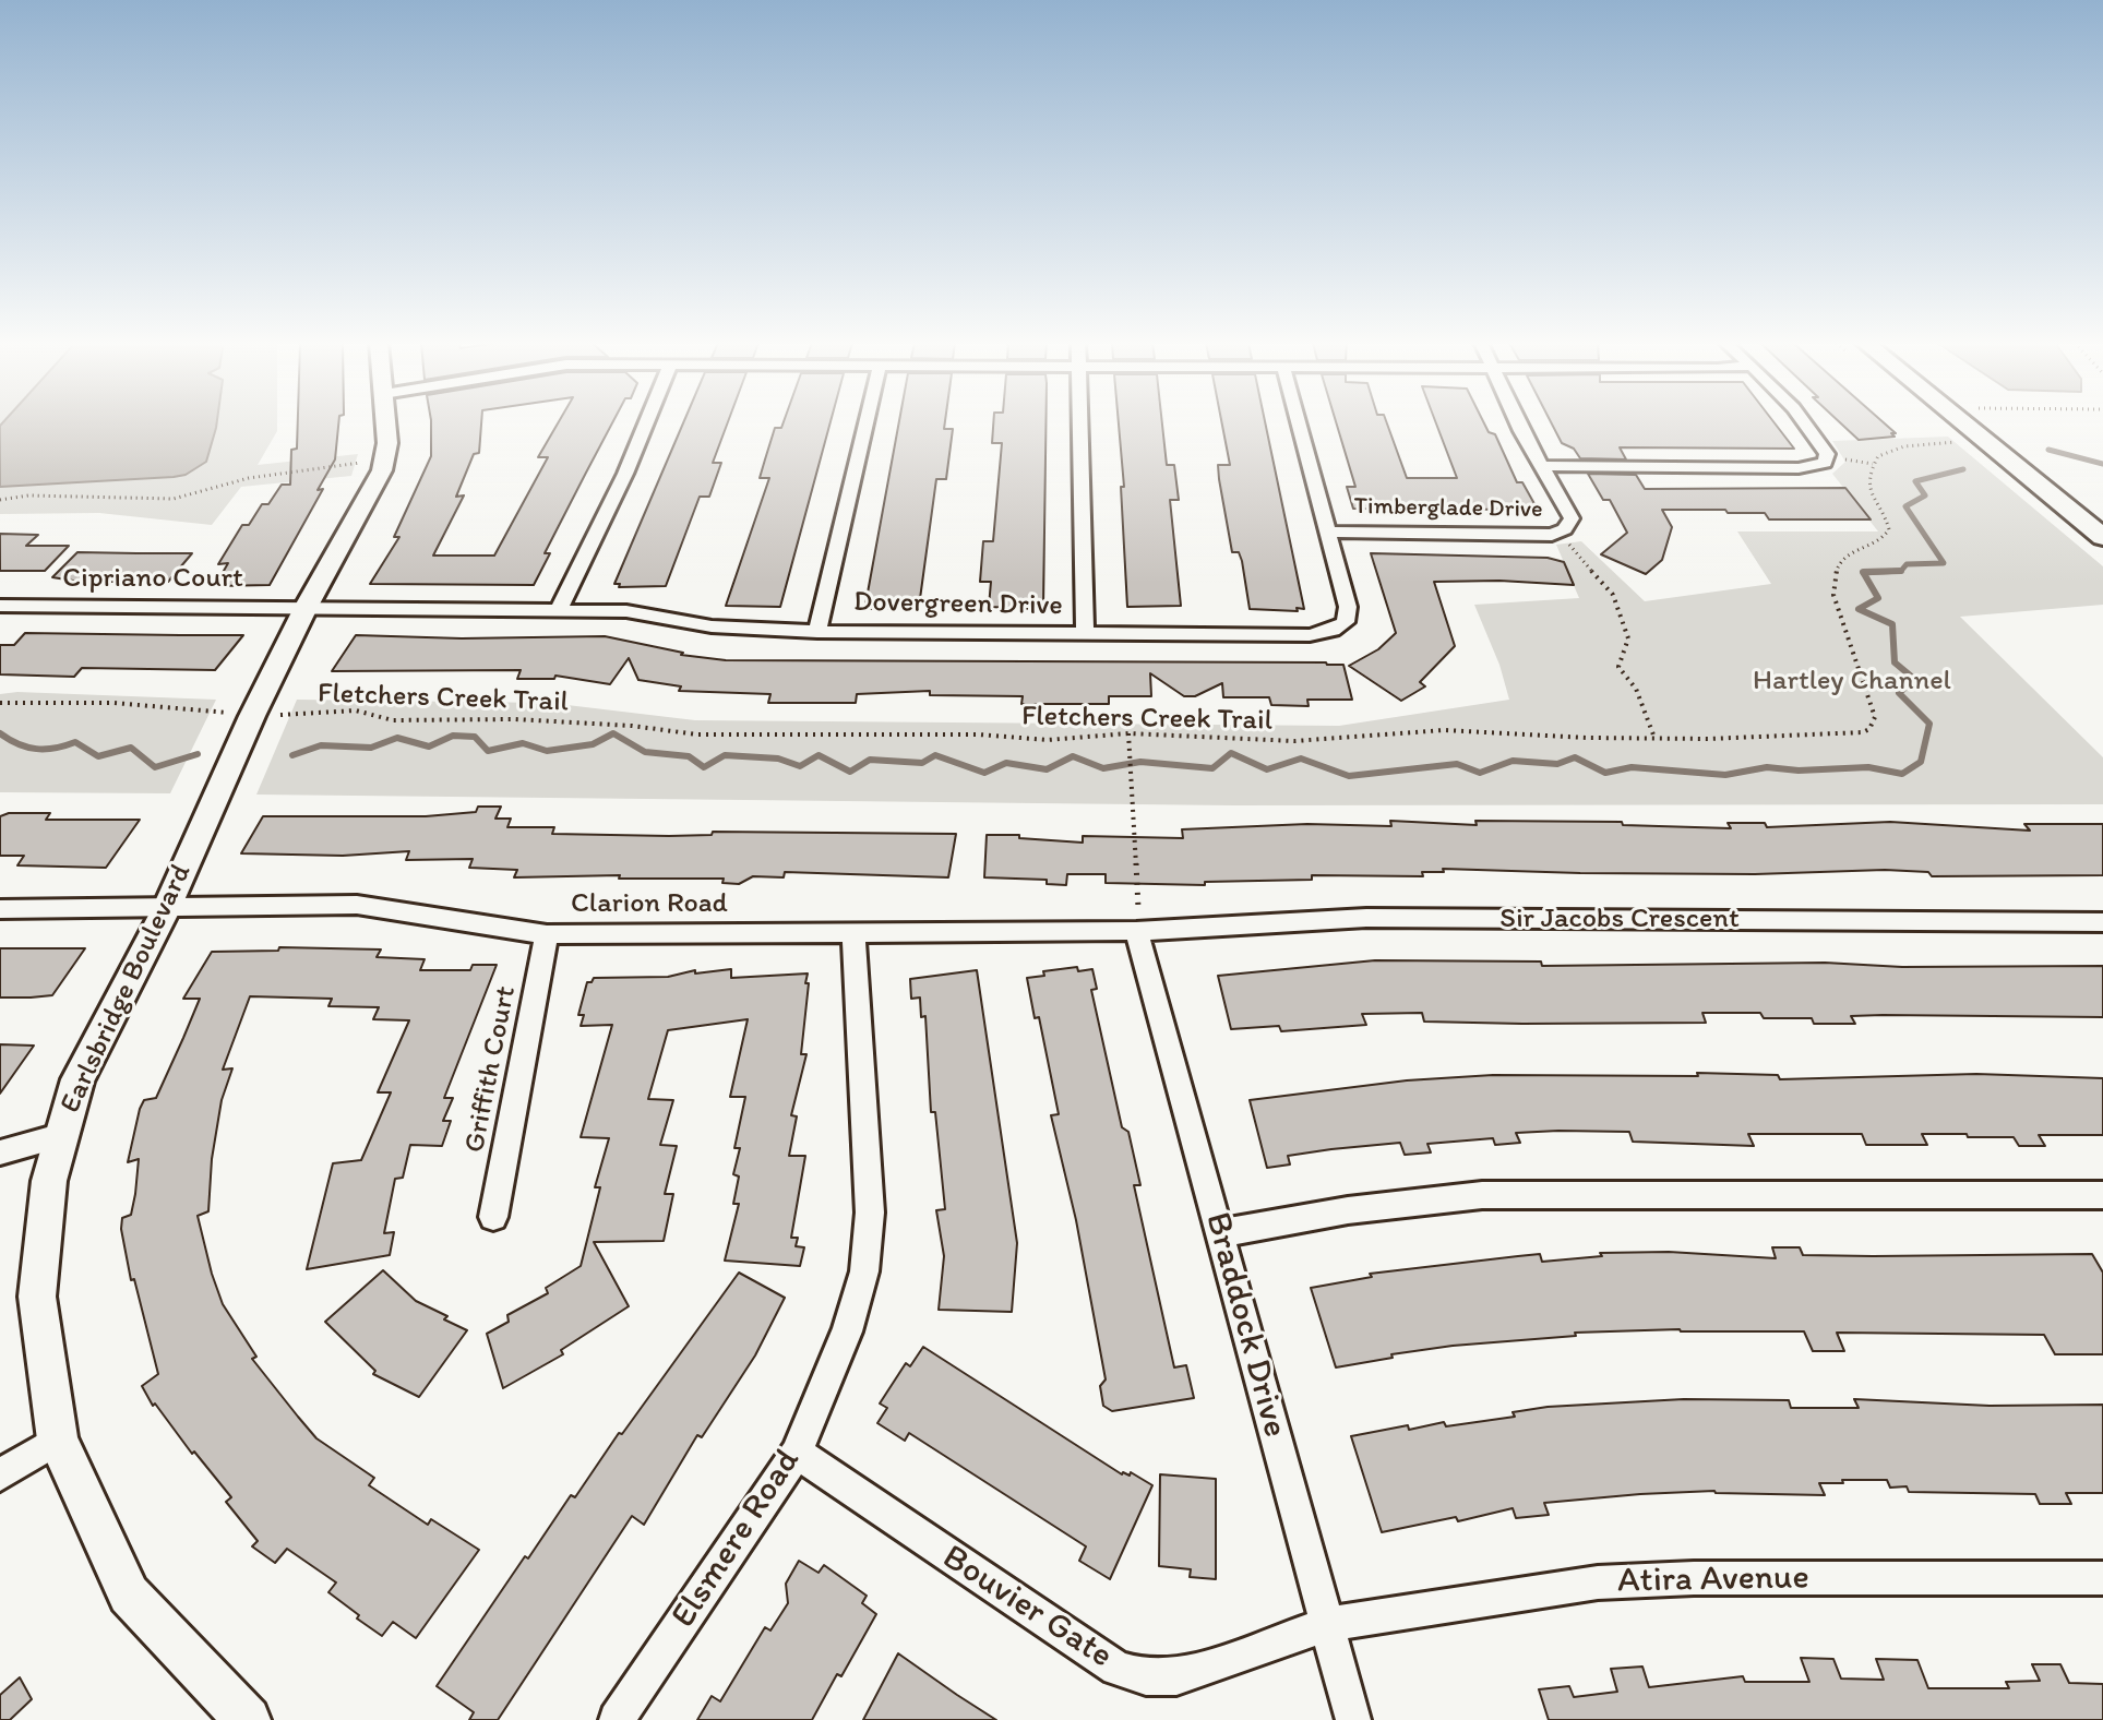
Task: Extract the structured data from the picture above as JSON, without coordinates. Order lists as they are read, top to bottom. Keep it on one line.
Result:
{"streets":{"street":["Timberglade Drive","Cipriano Court","Dovergreen Drive","Clarion Road","Sir Jacobs Crescent","Earlsbridge Boulevard","Griffith Court","Braddock Drive","Elsmere Road","Atira Avenue","Bouvier Gate"],"path":["Fletchers Creek Trail"]},"crossings":[["Timberglade Drive","Dovergreen Drive"],["Cipriano Court","Dovergreen Drive"],["Cipriano Court","Earlsbridge Boulevard"],["Dovergreen Drive","Earlsbridge Boulevard"],["Fletchers Creek Trail","Earlsbridge Boulevard"],["Clarion Road","Sir Jacobs Crescent"],["Clarion Road","Earlsbridge Boulevard"],["Clarion Road","Griffith Court"],["Clarion Road","Braddock Drive"],["Clarion Road","Elsmere Road"],["Sir Jacobs Crescent","Braddock Drive"],["Braddock Drive","Atira Avenue"],["Braddock Drive","Bouvier Gate"],["Elsmere Road","Bouvier Gate"],["Atira Avenue","Bouvier Gate"]],"parks":["Hartley Channel"]}
